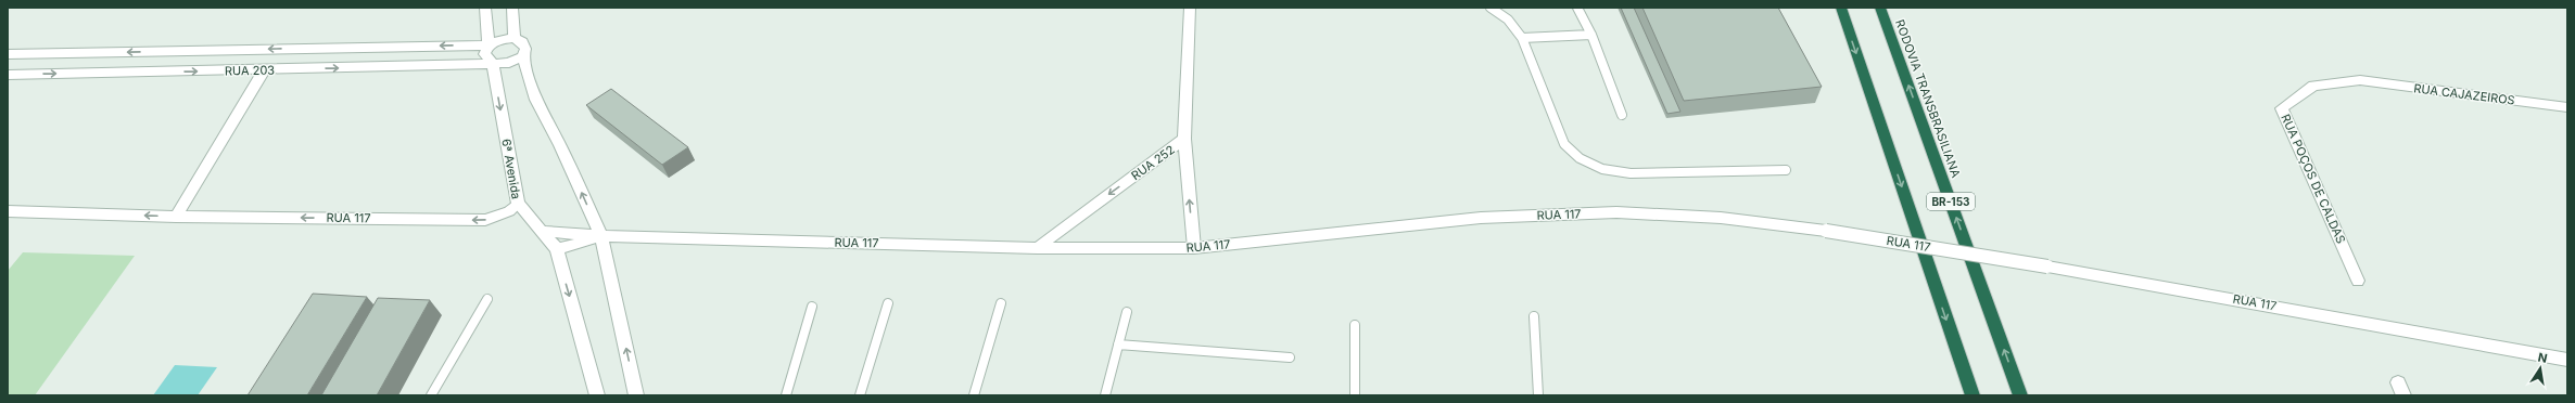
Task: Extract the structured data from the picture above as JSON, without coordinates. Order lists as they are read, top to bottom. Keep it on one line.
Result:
{"streets":{"highway":["RODOVIA TRANSBRASILIANA","BR-153"],"street":["RUA 203","RUA CAJAZEIROS","RUA 252","6ª Avenida","RUA POÇOS DE CALDAS","RUA 117"]},"crossings":[["RUA 203","6ª Avenida"],["RUA CAJAZEIROS","RUA POÇOS DE CALDAS"],["RUA 252","RUA 117"],["6ª Avenida","RUA 117"]],"one_way":["RUA 252"],"north":"top"}
